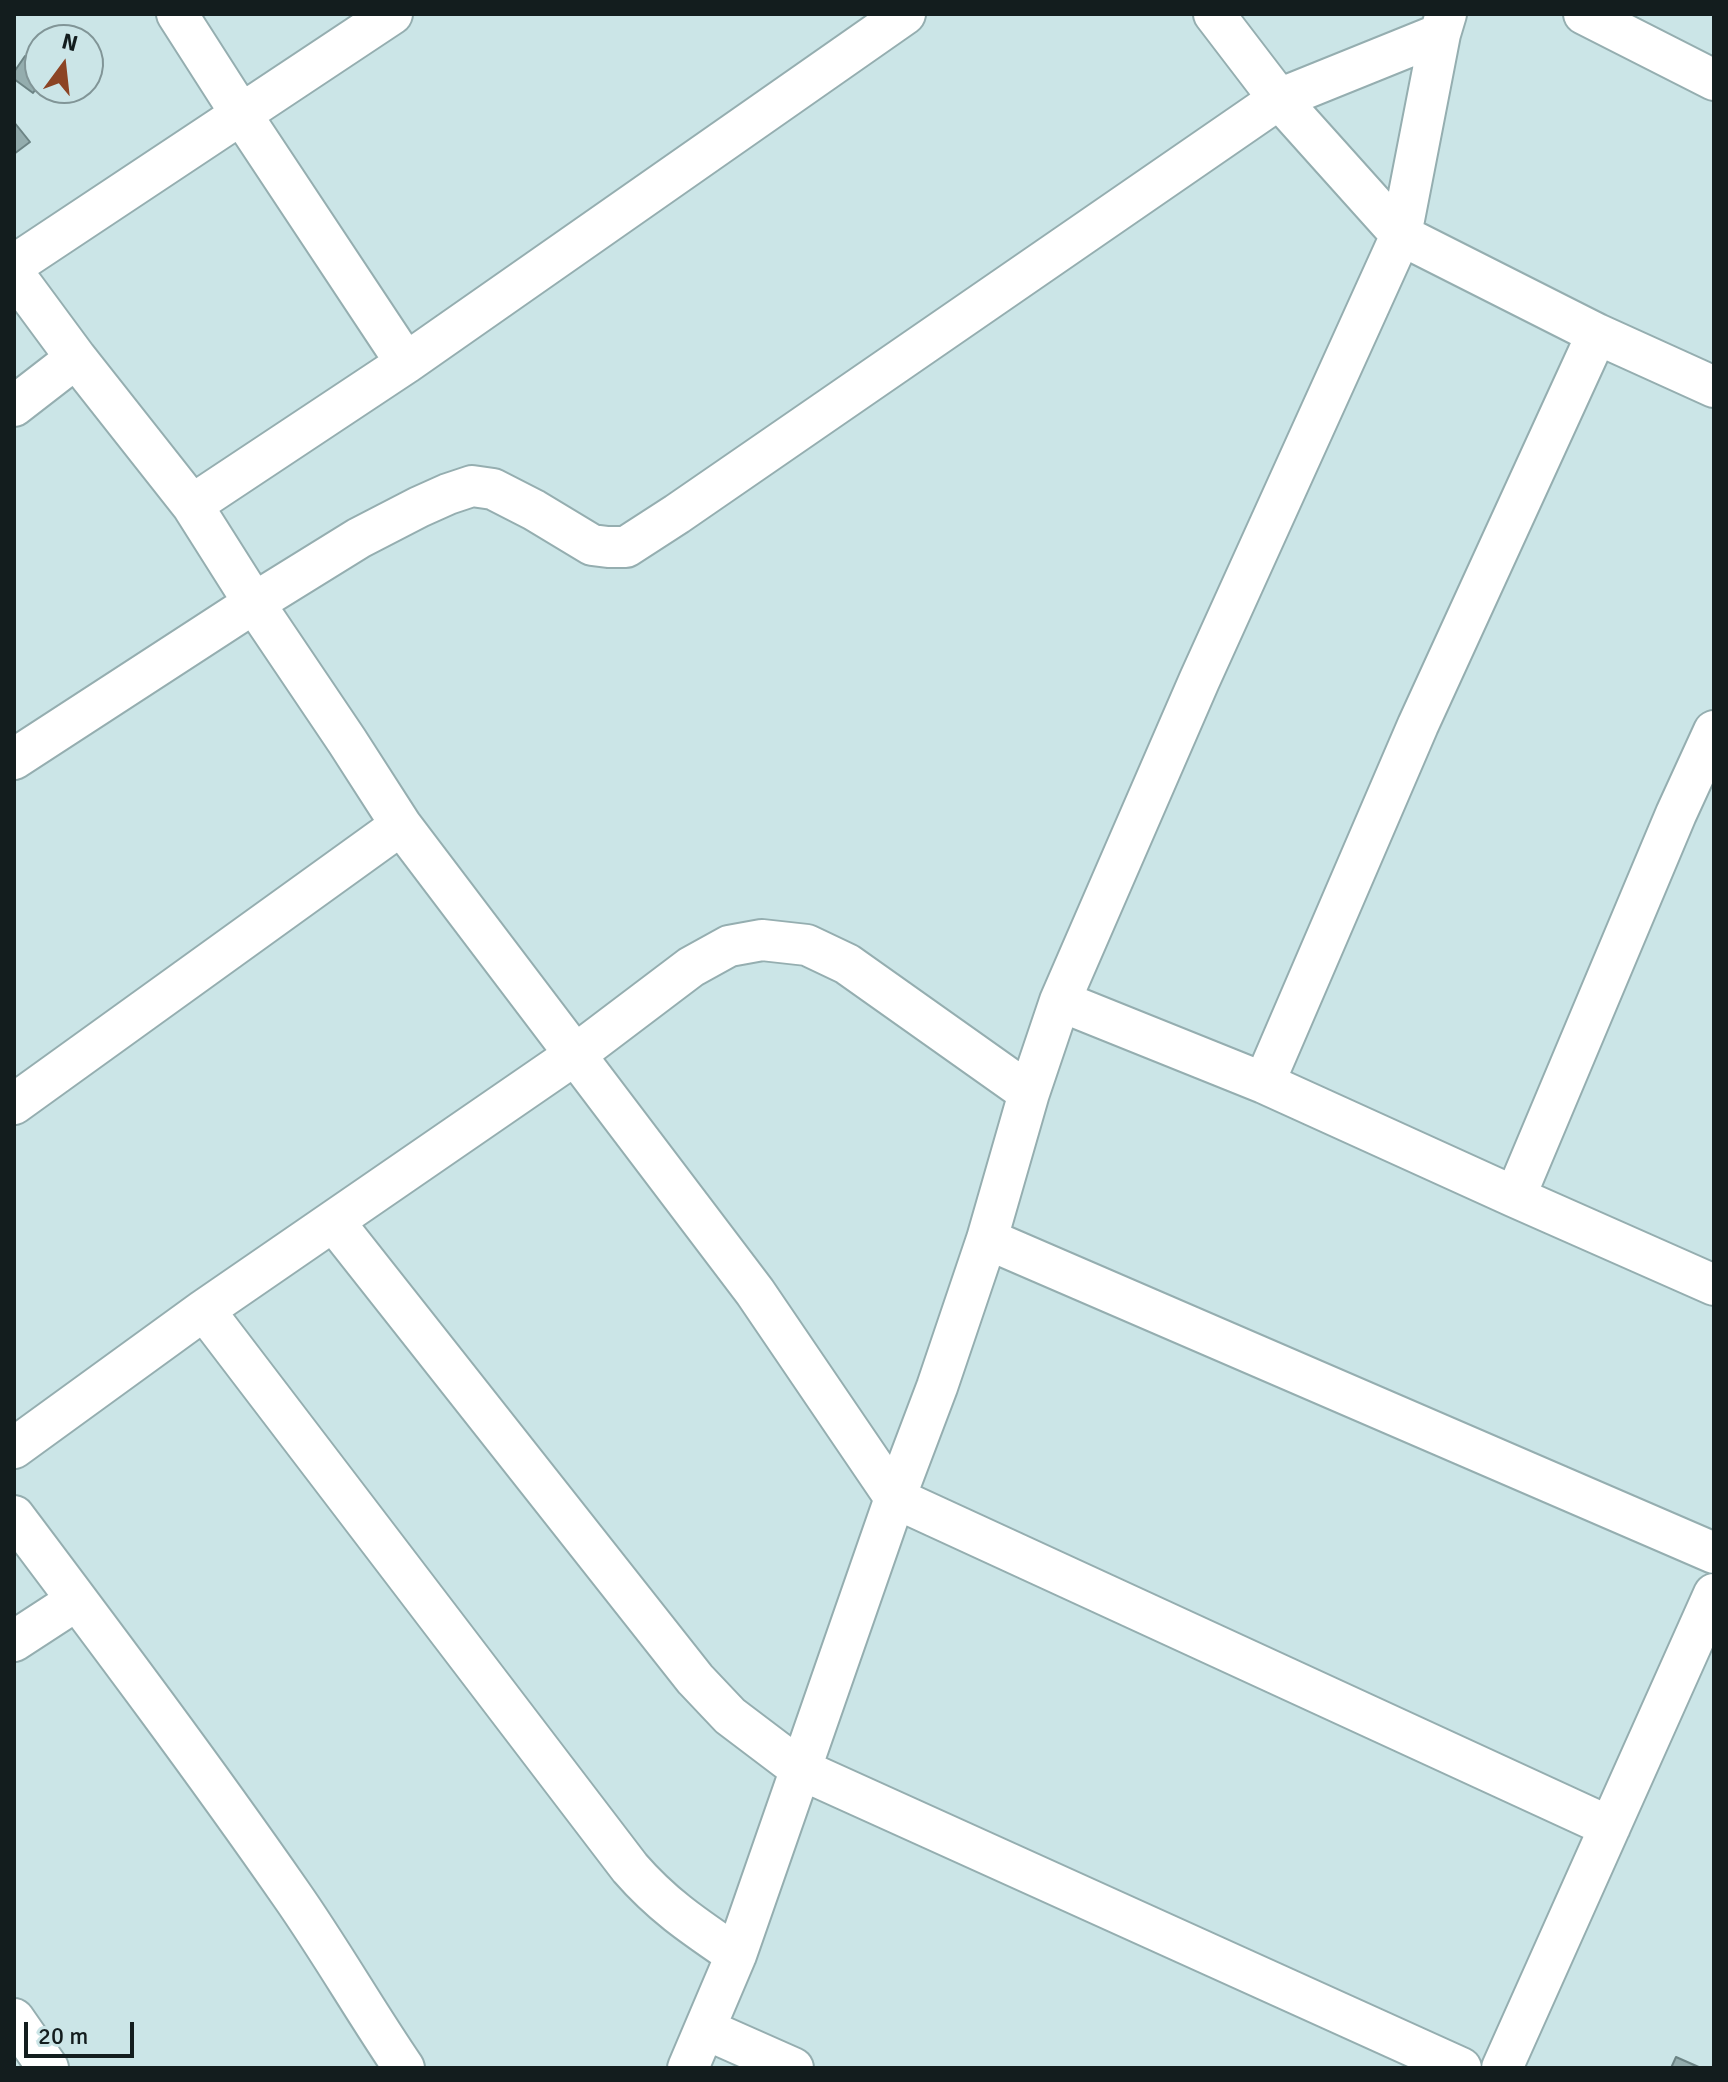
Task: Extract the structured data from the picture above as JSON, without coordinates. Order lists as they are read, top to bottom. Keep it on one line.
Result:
{"scale_bar":"20 m","north":"top"}
